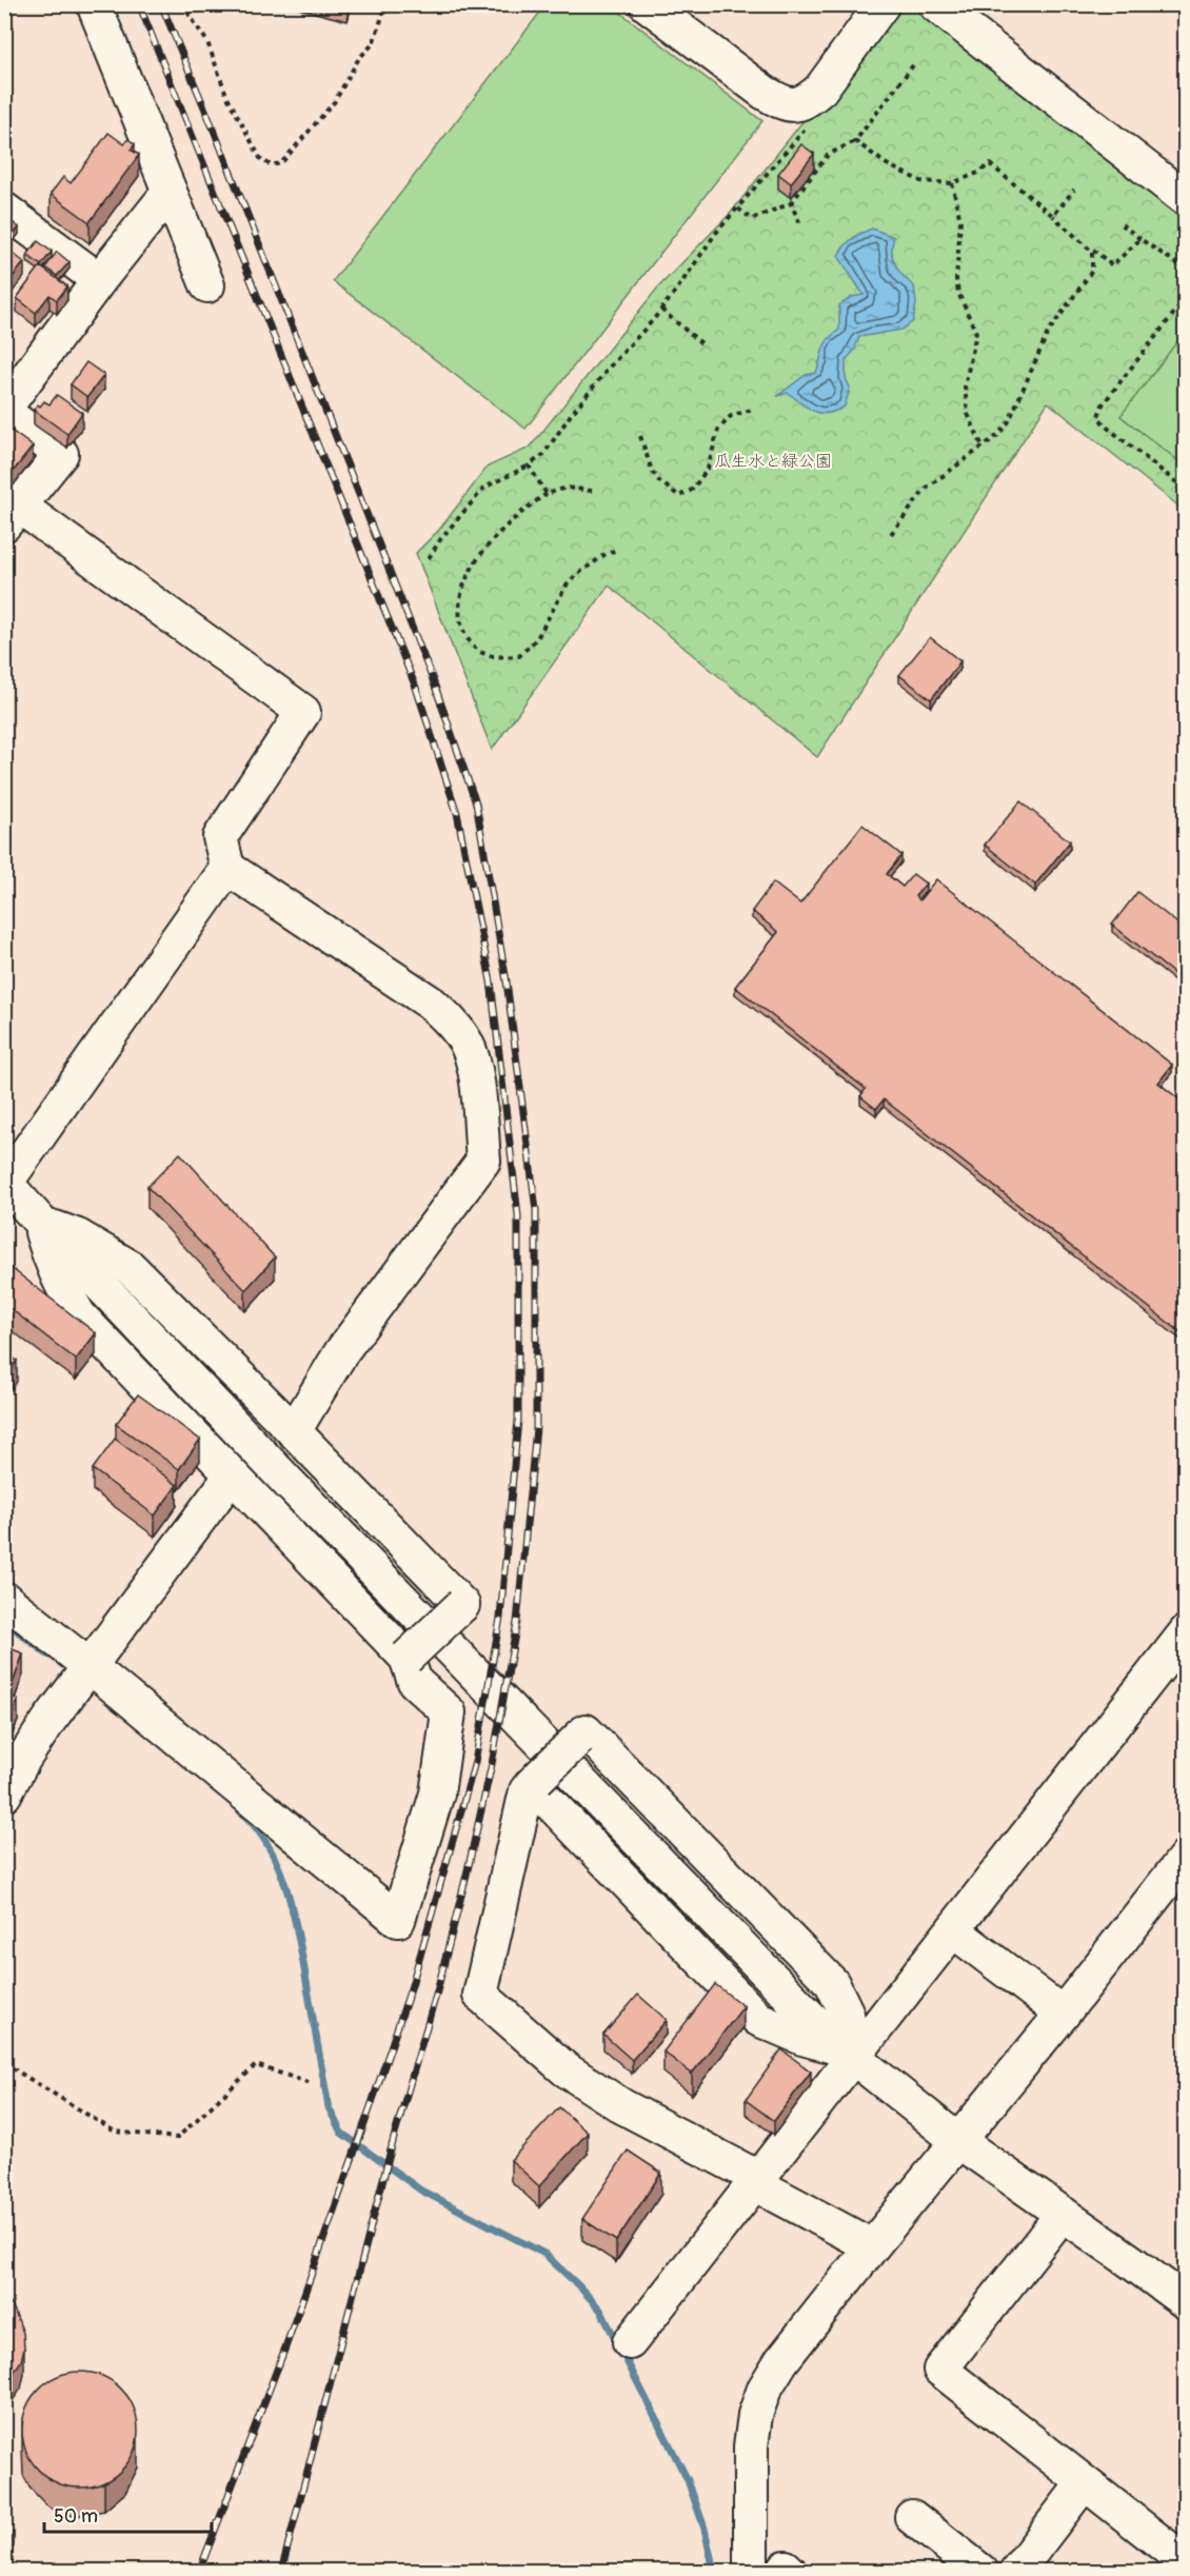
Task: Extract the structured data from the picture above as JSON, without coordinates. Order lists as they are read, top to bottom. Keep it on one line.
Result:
{"parks":["瓜生水と緑公園"],"scale_bar":"50 m"}
